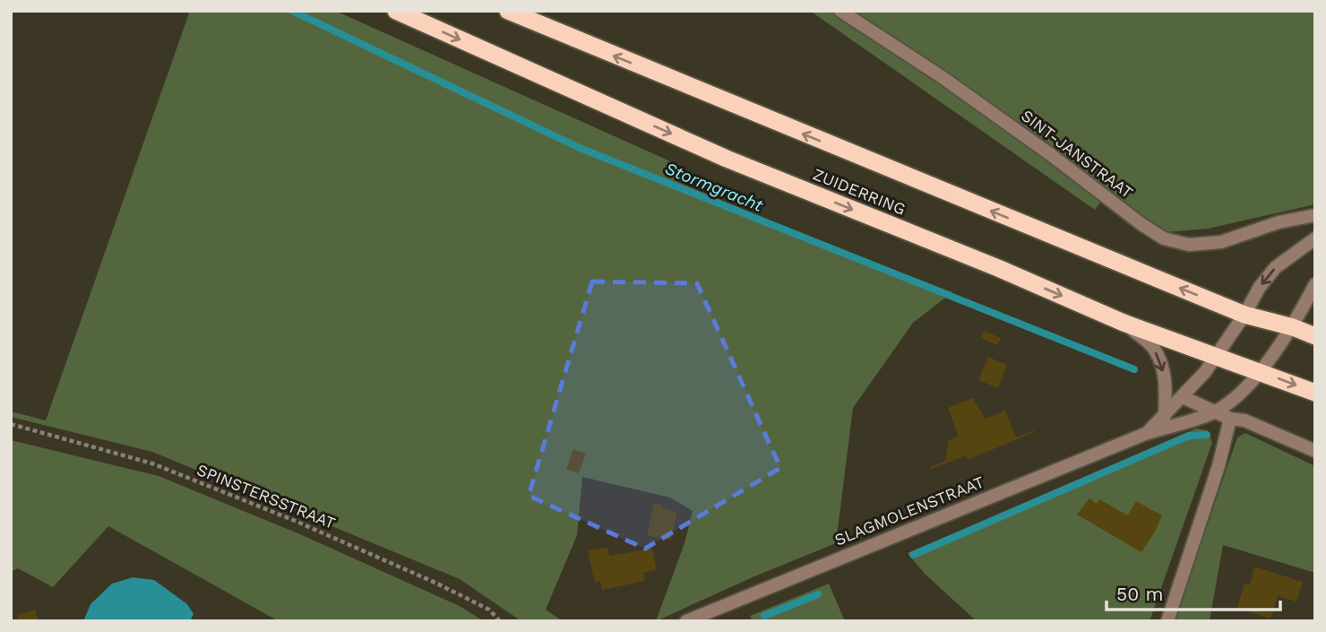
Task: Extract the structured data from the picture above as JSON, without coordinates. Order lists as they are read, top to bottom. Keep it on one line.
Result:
{"streets":{"highway":["ZUIDERRING"],"street":["SINT-JANSTRAAT","SLAGMOLENSTRAAT"],"path":["SPINSTERSSTRAAT"]},"crossings":[["ZUIDERRING","SLAGMOLENSTRAAT"]],"water":["Stormgracht"],"scale_bar":"50 m"}
